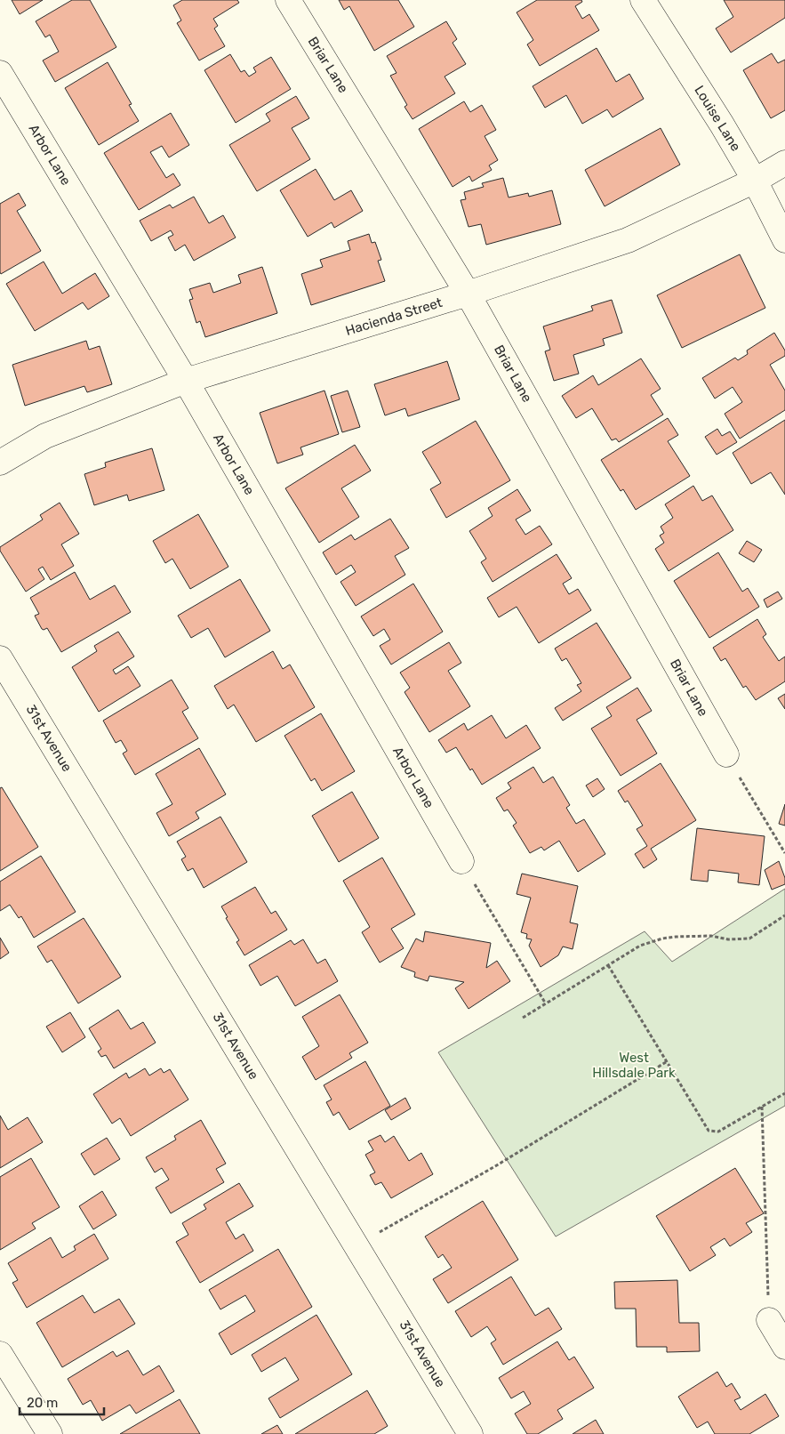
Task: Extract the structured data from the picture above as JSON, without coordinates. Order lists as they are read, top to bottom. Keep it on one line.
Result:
{"streets":{"street":["Briar Lane","Louise Lane","Arbor Lane","Hacienda Street","31st Avenue"]},"crossings":[["Briar Lane","Hacienda Street"],["Louise Lane","Hacienda Street"],["Arbor Lane","Hacienda Street"]],"parks":["West Hillsdale Park"],"scale_bar":"20 m"}
